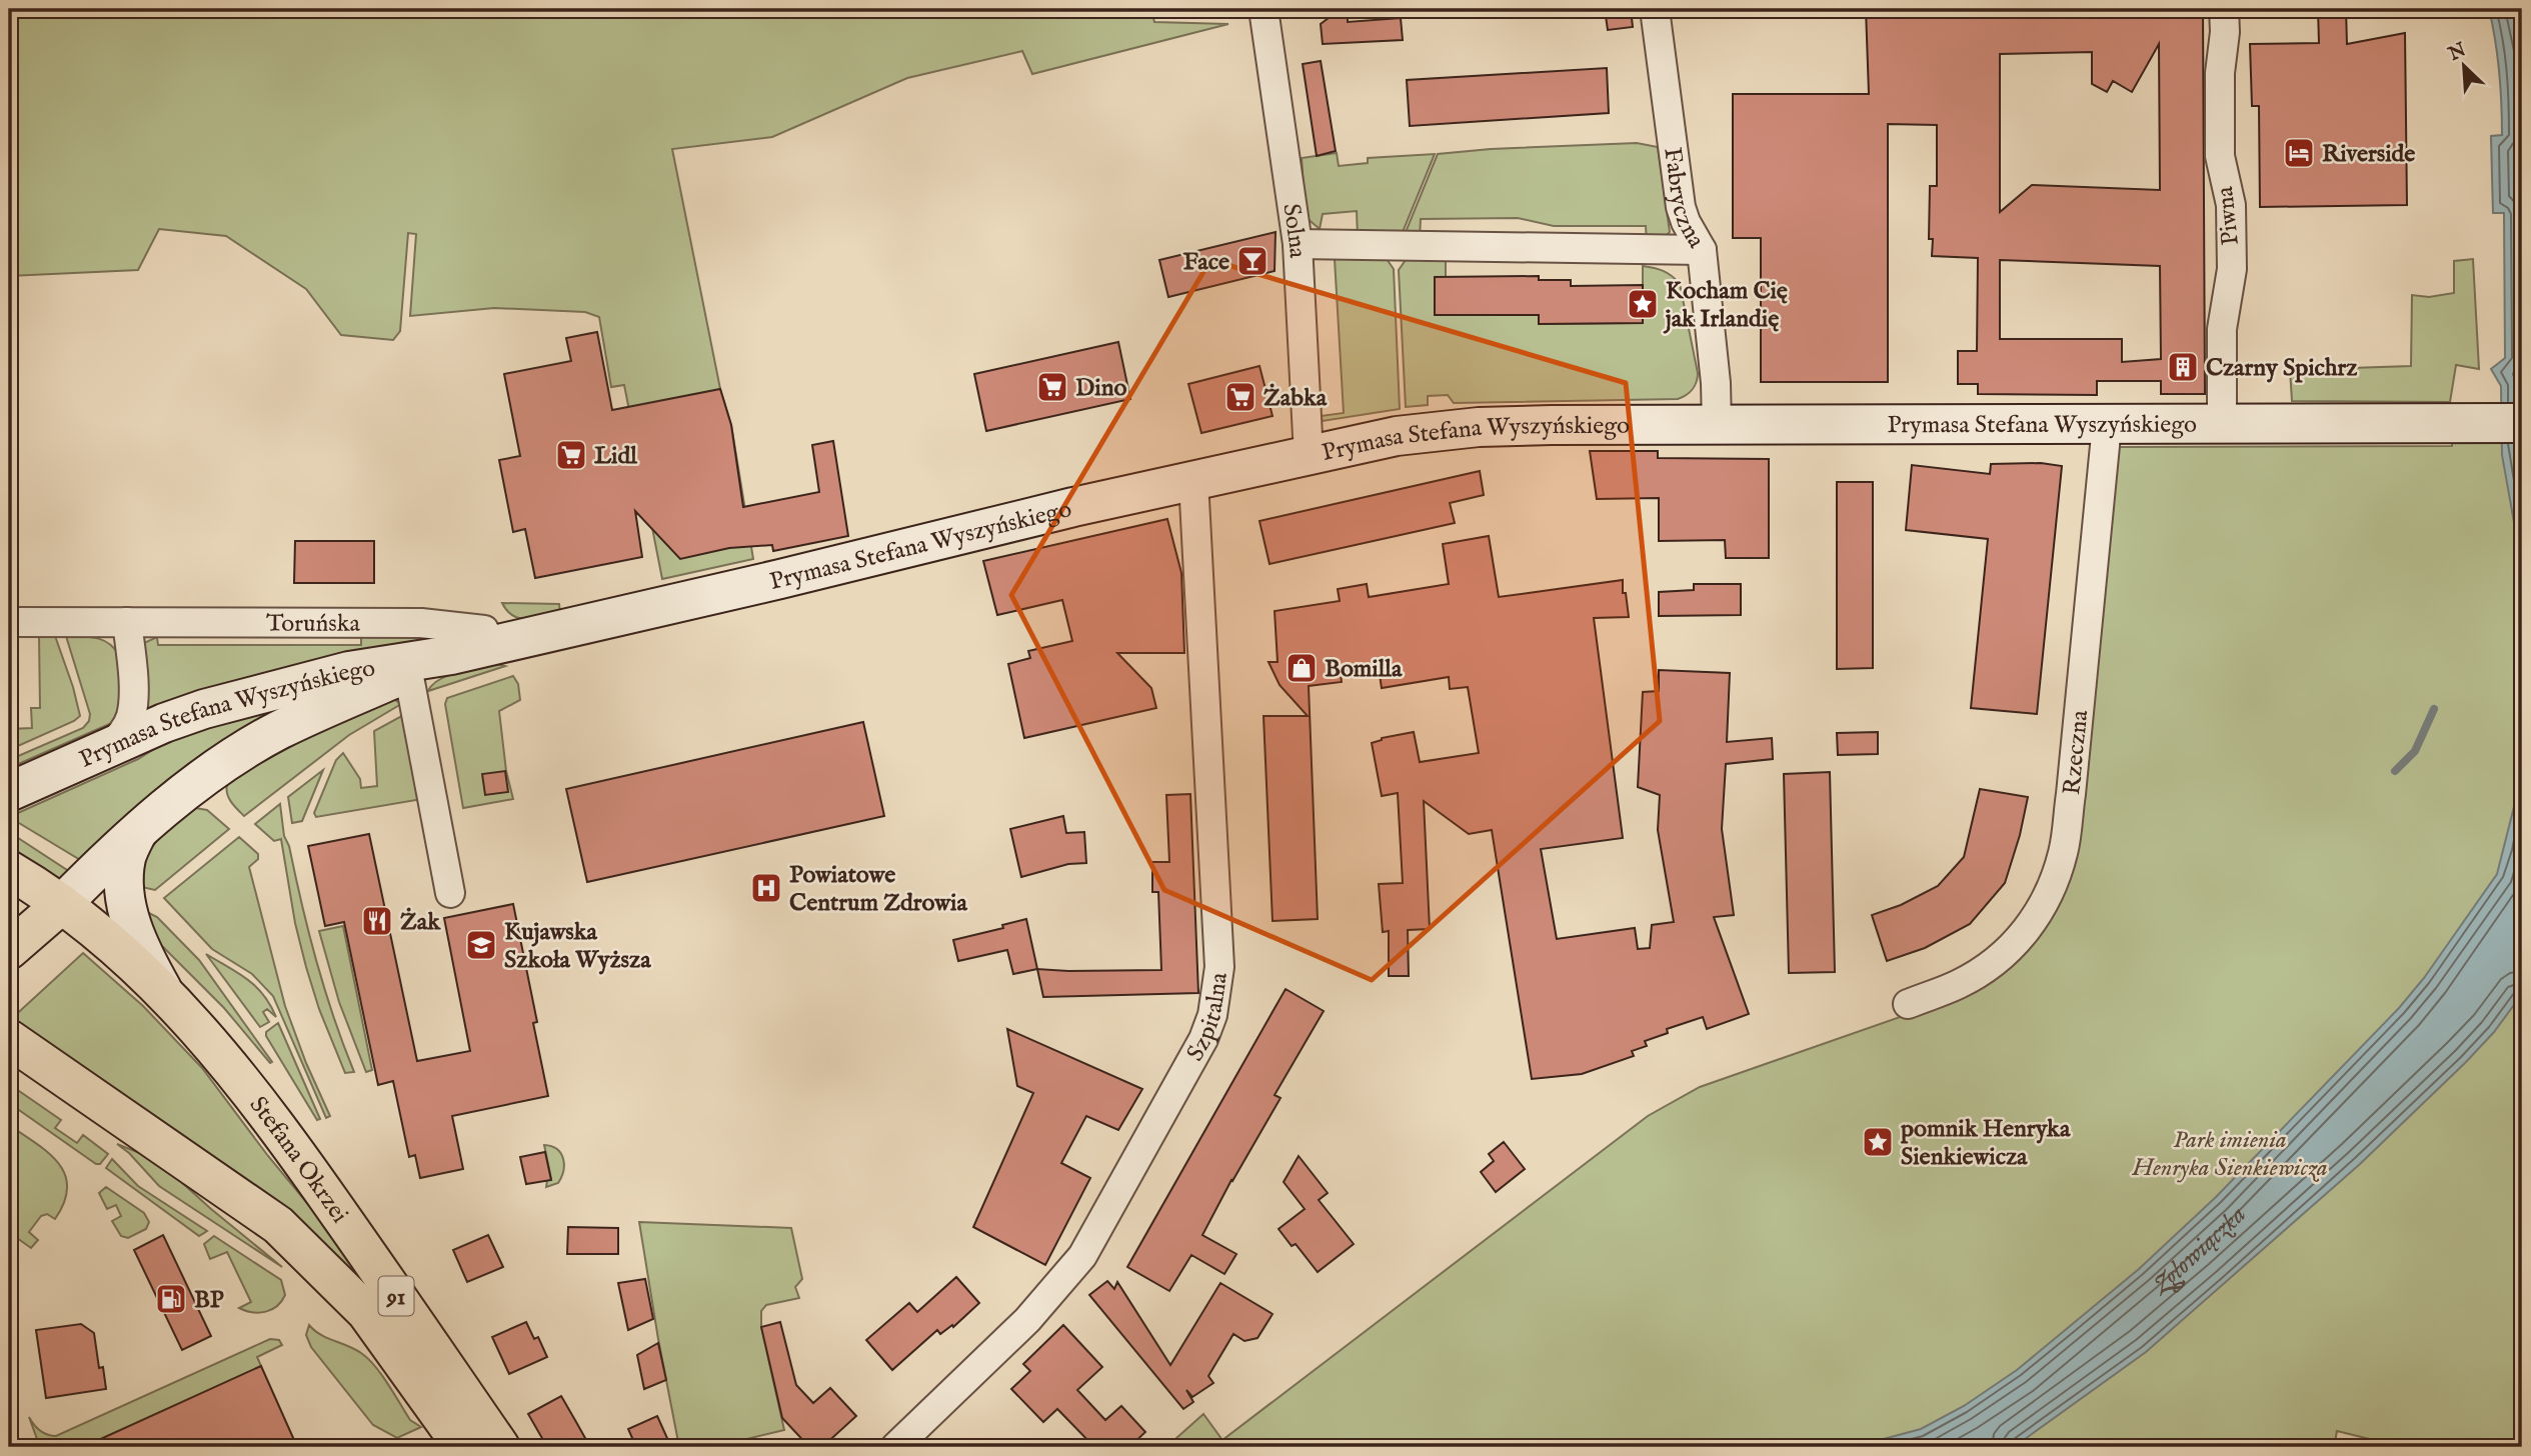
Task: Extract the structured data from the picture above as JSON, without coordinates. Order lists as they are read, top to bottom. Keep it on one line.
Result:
{"streets":{"main road":["Prymasa Stefana Wyszyńskiego","Stefana Okrzei","91"],"street":["Fabryczna","Piwna","Solna","Toruńska","Rzeczna","Szpitalna"]},"crossings":[["Fabryczna","Prymasa Stefana Wyszyńskiego"],["Piwna","Prymasa Stefana Wyszyńskiego"],["Solna","Prymasa Stefana Wyszyńskiego"],["Prymasa Stefana Wyszyńskiego","Toruńska"],["Prymasa Stefana Wyszyńskiego","Rzeczna"],["Prymasa Stefana Wyszyńskiego","Szpitalna"],["Prymasa Stefana Wyszyńskiego","Stefana Okrzei"],["Prymasa Stefana Wyszyńskiego","91"],["Stefana Okrzei","91"]],"water":["Zgłowiączka"],"parks":["Park imienia Henryka Sienkiewicza"],"places":{"hotel":["Riverside"],"bar":["Face"],"place":["Kocham Cię jak Irlandię","pomnik Henryka Sienkiewicza"],"building":["Czarny Spichrz"],"supermarket":["Dino","Żabka","Lidl"],"shop":["Bomilla"],"hospital":["Powiatowe Centrum Zdrowia"],"restaurant":["Żak"],"school or university":["Kujawska Szkoła Wyższa"],"fuel station":["BP"]},"north":"top left"}
